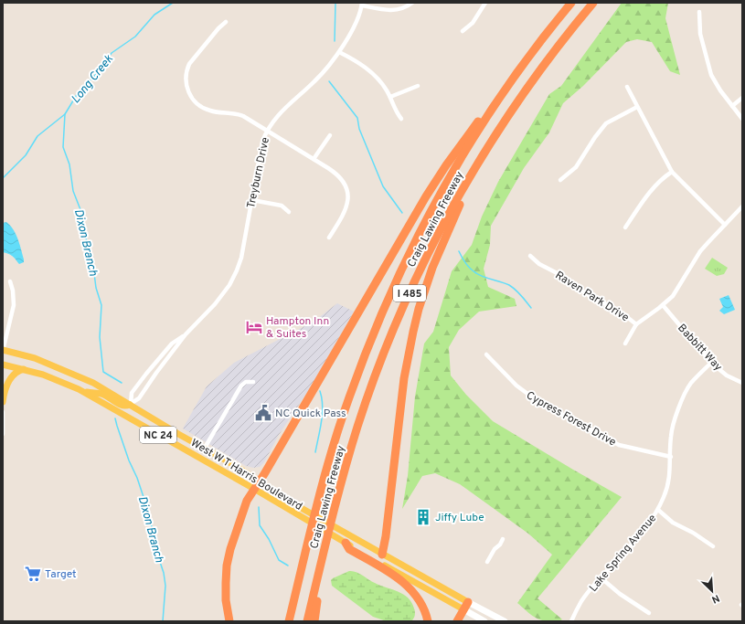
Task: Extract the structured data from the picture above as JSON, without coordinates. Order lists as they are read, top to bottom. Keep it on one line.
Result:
{"streets":{"highway":["Craig Lawing Freeway","I 485"],"main road":["NC 24","West W T Harris Boulevard"],"street":["Treyburn Drive","Raven Park Drive","Babbitt Way","Cypress Forest Drive","Lake Spring Avenue"]},"crossings":[["Treyburn Drive","West W T Harris Boulevard"],["Babbitt Way","Lake Spring Avenue"],["Cypress Forest Drive","Lake Spring Avenue"]],"water":["Long Creek","Dixon Branch"],"places":{"hotel":["Hampton Inn & Suites"],"public building":["NC Quick Pass"],"building":["Jiffy Lube"],"supermarket":["Target"]},"north":"bottom right"}
